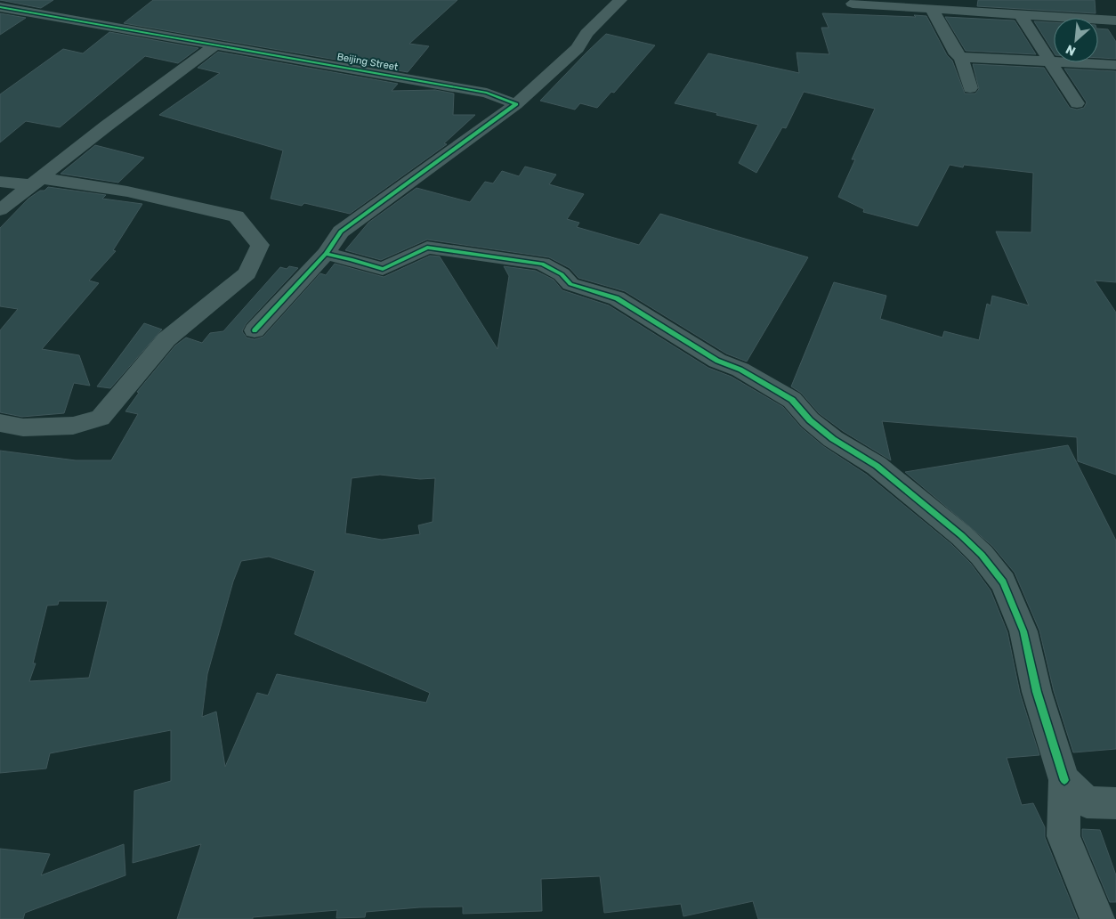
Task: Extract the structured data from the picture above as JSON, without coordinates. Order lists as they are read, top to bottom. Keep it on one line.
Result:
{"streets":{"street":["Beijing Street"]},"north":"bottom left"}
